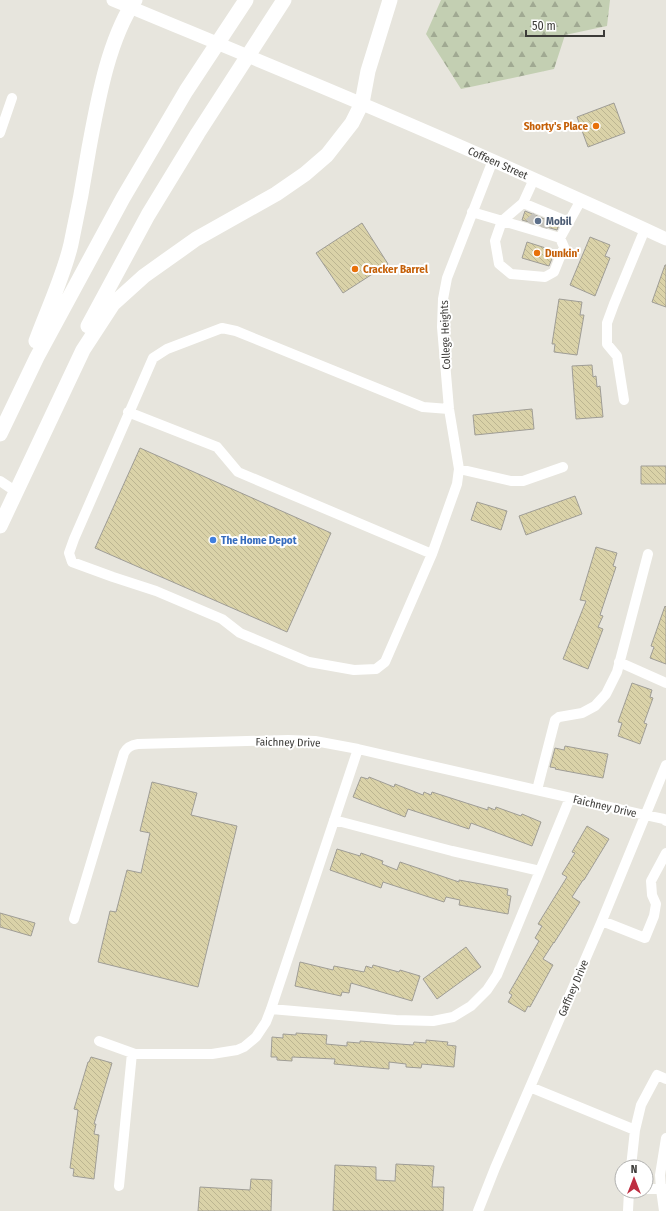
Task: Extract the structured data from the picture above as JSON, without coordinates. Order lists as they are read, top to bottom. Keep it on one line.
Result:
{"streets":{"main road":["Coffeen Street"],"street":["College Heights","Faichney Drive","Gaffney Drive"]},"crossings":[["Coffeen Street","College Heights"],["Faichney Drive","Gaffney Drive"]],"places":["Shorty's Place","Mobil","Dunkin'","Cracker Barrel","The Home Depot"],"scale_bar":"50 m","north":"top"}
